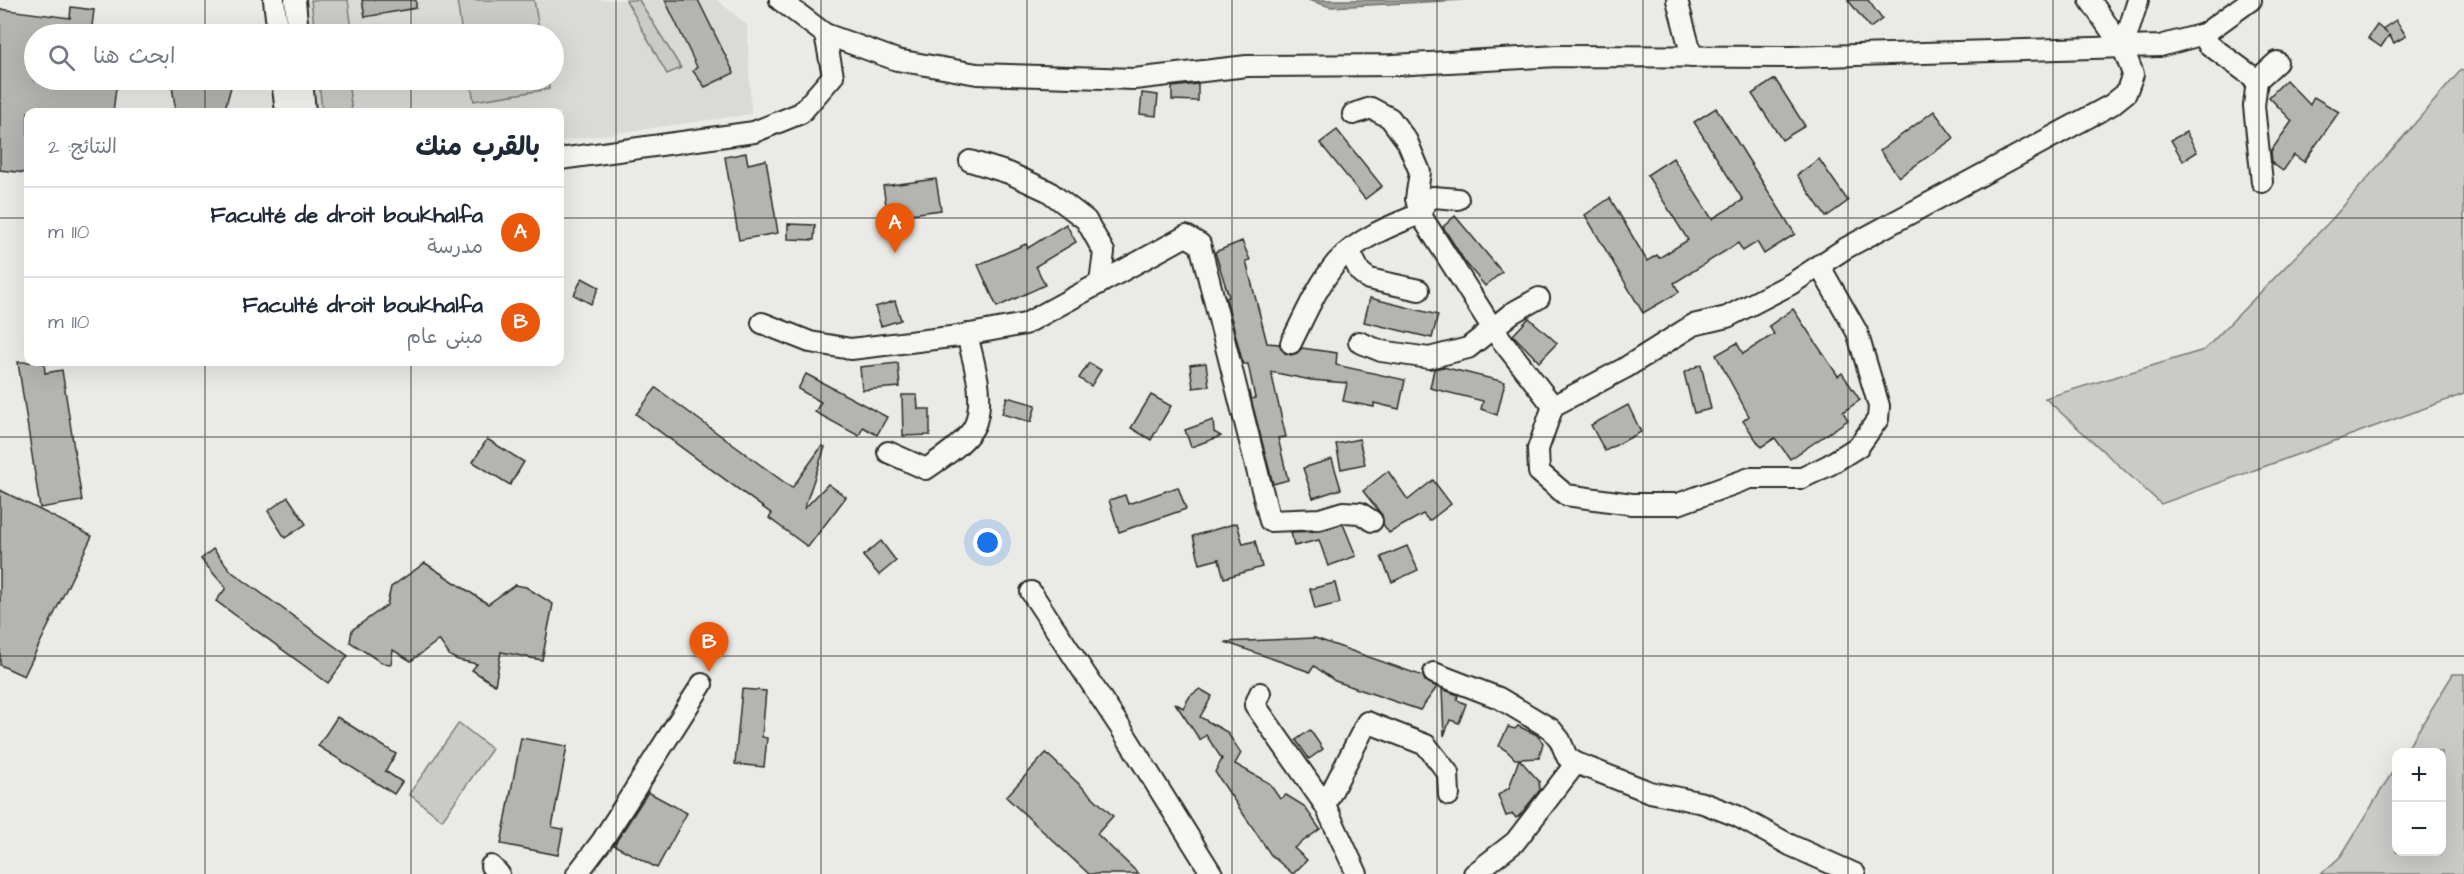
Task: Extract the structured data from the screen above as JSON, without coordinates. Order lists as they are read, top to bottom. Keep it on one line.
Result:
{"page":{"search":"ابحث هنا","heading":["بالقرب منك","النتائج: 2"],"list":[{"mark":"A","name":"Faculté de droit boukhalfa","note":"مدرسة","value":"110 m"},{"mark":"B","name":"Faculté droit boukhalfa","note":"مبنى عام","value":"110 m"}],"pins":["A","B"],"map_buttons":["+","−"]}}
